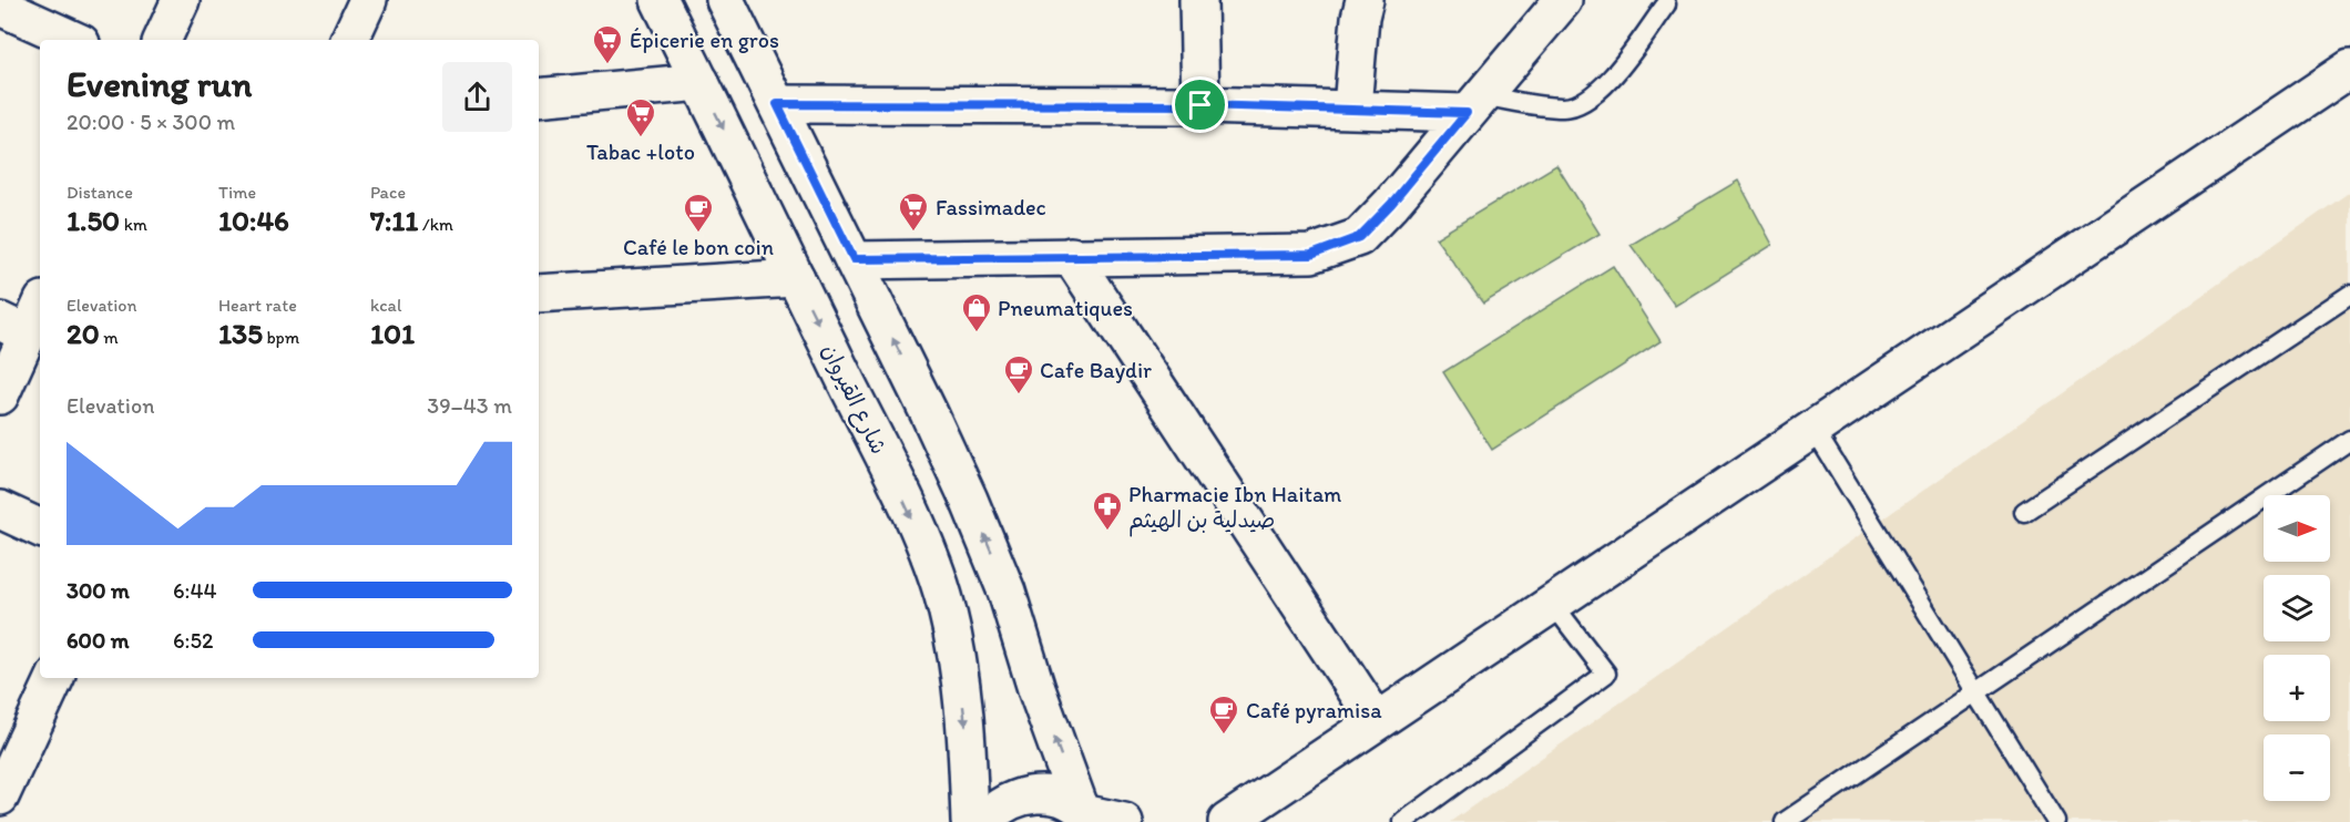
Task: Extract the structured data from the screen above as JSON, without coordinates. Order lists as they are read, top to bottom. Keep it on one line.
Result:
{"streets":{"street":["شارع القيروان"]},"places":{"supermarket":["Épicerie en gros","Tabac +loto","Fassimadec"],"cafe":["Café le bon coin","Cafe Baydir","Café pyramisa"],"shop":["Pneumatiques"],"pharmacy":["Pharmacie Ibn Haitam صيدلية بن الهيثم"]},"north":"right","page":{"heading":["Evening run","20:00 · 5 × 300 m"],"stats":[["Distance","1.50 km"],["Time","10:46"],["Pace","7:11 /km"],["Elevation","20 m"],["Heart rate","135 bpm"],["kcal","101"]],"chart":["Elevation","39–43 m"],"map_buttons":["+","−"],"list":[{"name":"300 m","note":"6:44"},{"name":"600 m","note":"6:52"}]}}
